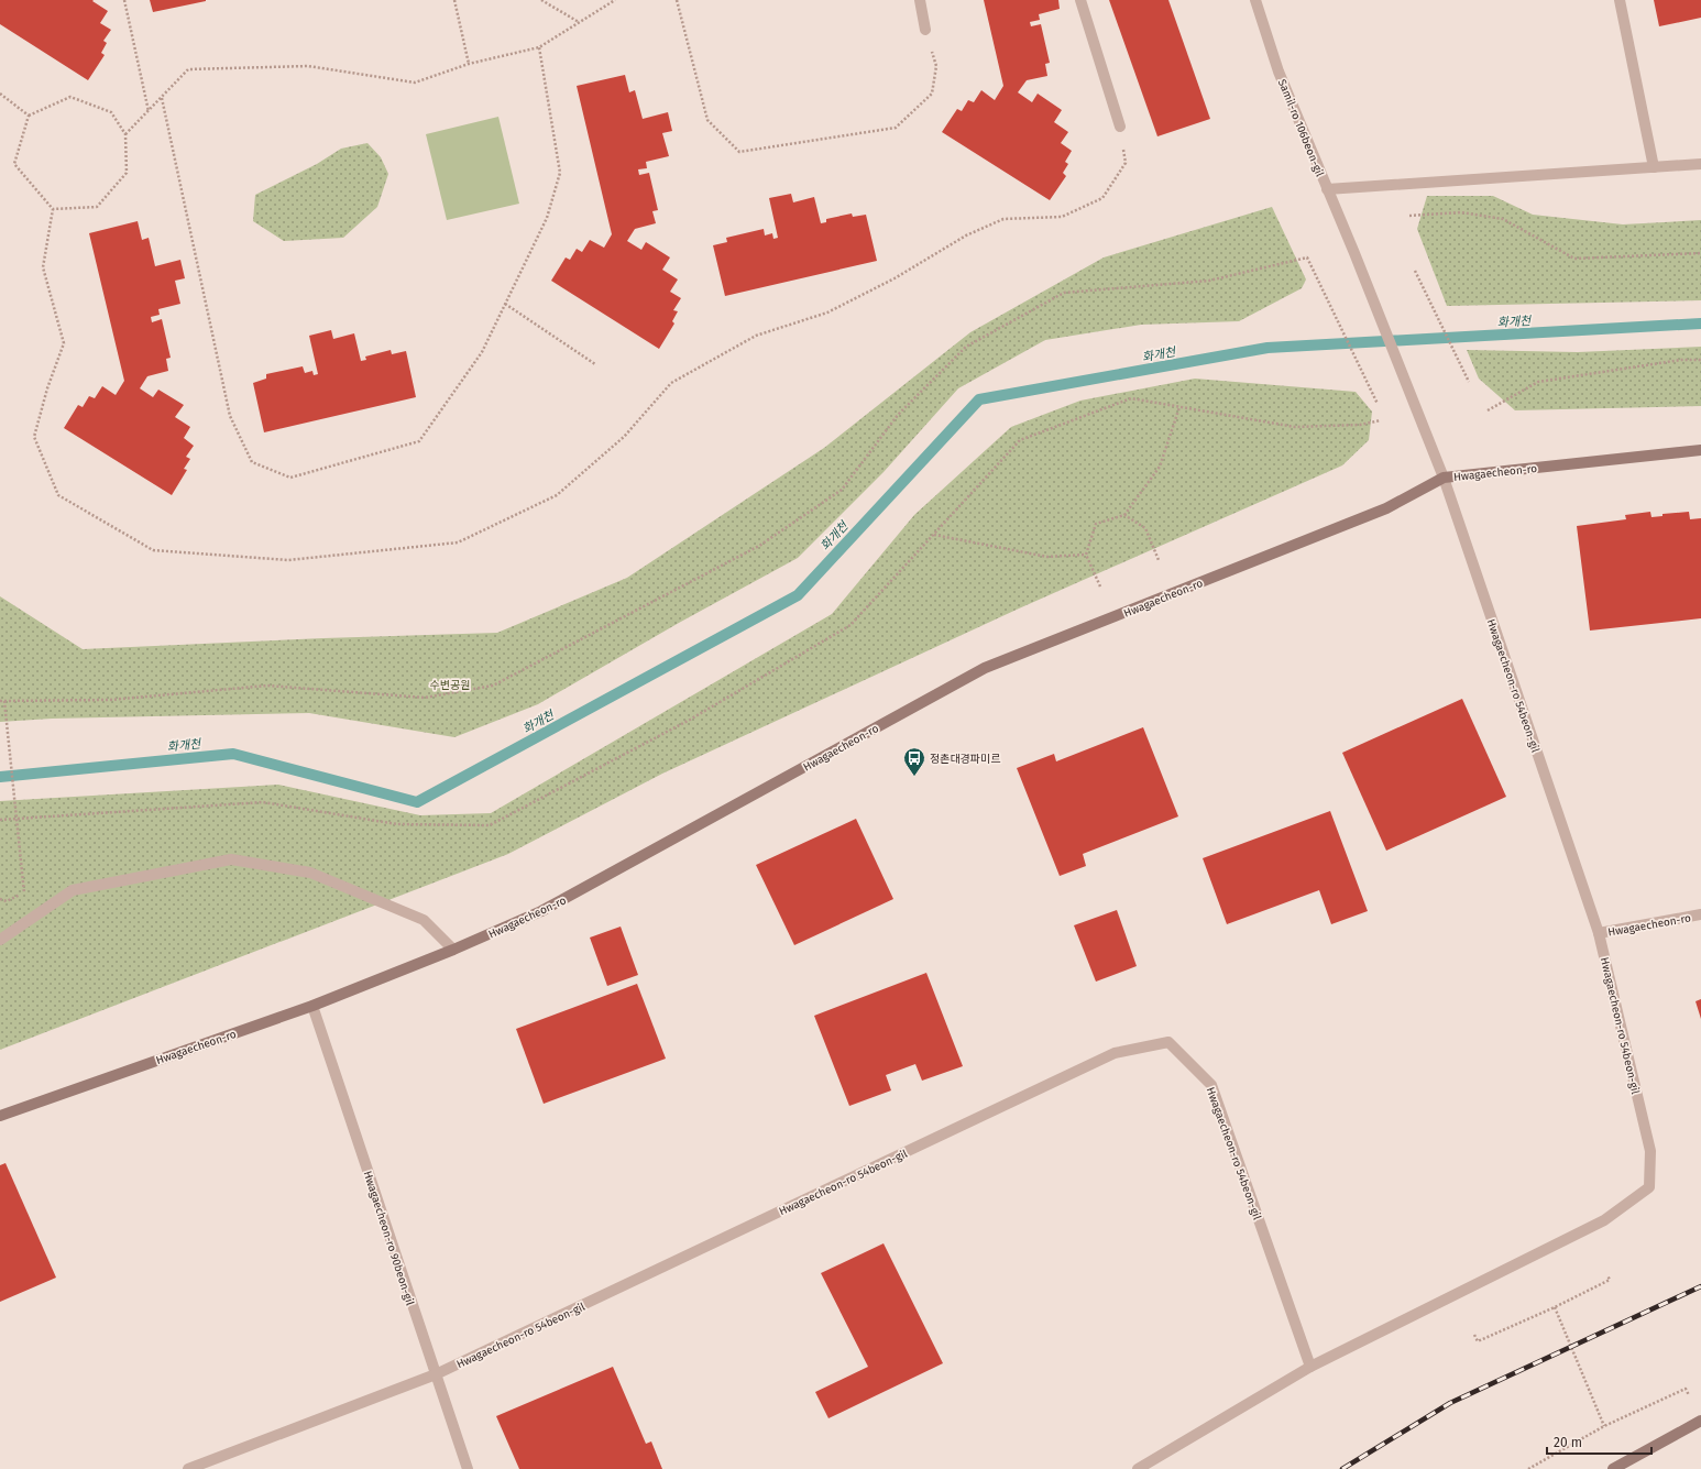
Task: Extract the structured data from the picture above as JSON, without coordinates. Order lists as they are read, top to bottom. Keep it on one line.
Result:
{"streets":{"main road":["Hwagaecheon-ro"],"street":["Samil-ro 106beon-gil","Hwagaecheon-ro 54beon-gil","Hwagaecheon-ro 90beon-gil"]},"crossings":[["Samil-ro 106beon-gil","Hwagaecheon-ro"],["Samil-ro 106beon-gil","Hwagaecheon-ro 54beon-gil"],["Hwagaecheon-ro","Hwagaecheon-ro 54beon-gil"],["Hwagaecheon-ro","Hwagaecheon-ro 90beon-gil"],["Hwagaecheon-ro 54beon-gil","Hwagaecheon-ro 90beon-gil"]],"water":["화개천"],"parks":["수변공원"],"places":{"bus stop":["정촌대경파미르"]},"scale_bar":"20 m"}
